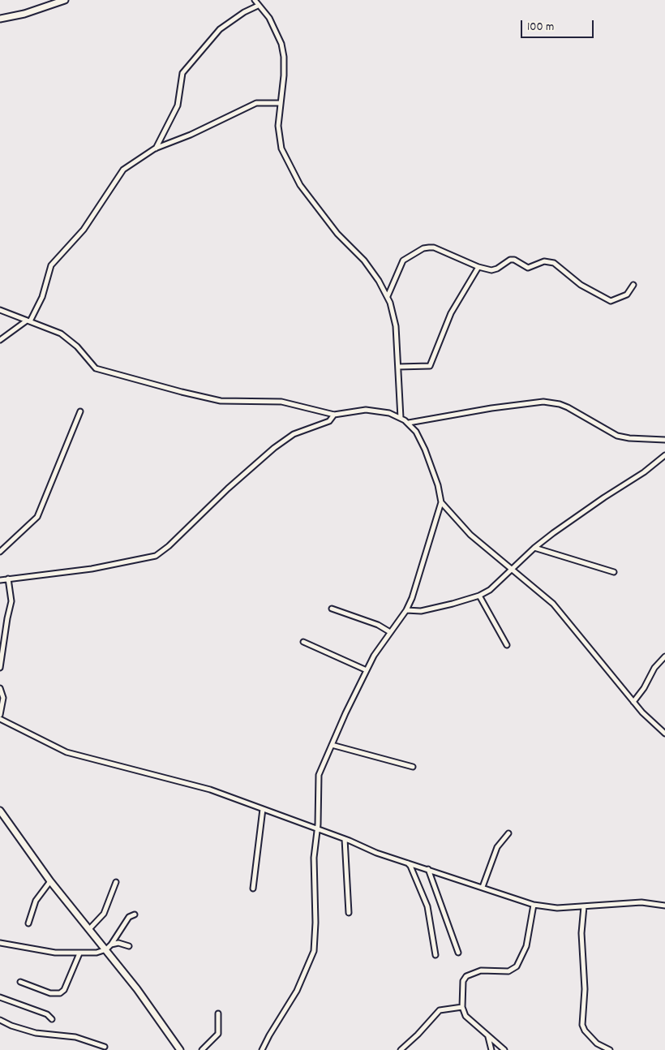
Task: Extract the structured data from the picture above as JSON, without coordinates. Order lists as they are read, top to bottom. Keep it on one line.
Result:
{"scale_bar":"100 m"}
